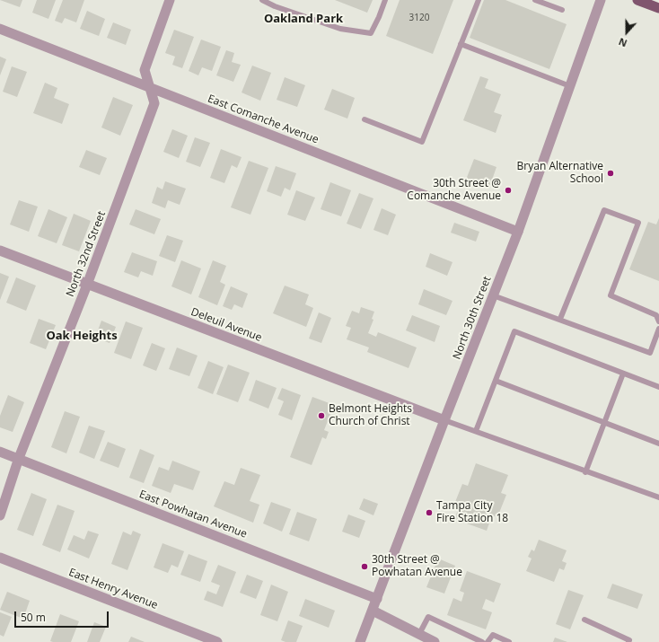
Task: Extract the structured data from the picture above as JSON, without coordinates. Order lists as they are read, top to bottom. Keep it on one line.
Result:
{"streets":{"street":["East Comanche Avenue","North 32nd Street","North 30th Street","Deleuil Avenue","East Powhatan Avenue","East Henry Avenue"]},"crossings":[["East Comanche Avenue","North 32nd Street"],["East Comanche Avenue","North 30th Street"],["North 32nd Street","Deleuil Avenue"],["North 32nd Street","East Powhatan Avenue"],["North 30th Street","Deleuil Avenue"],["North 30th Street","East Powhatan Avenue"]],"districts":["Oakland Park","Oak Heights"],"places":["Bryan Alternative School","30th Street @ Comanche Avenue","Belmont Heights Church of Christ","Tampa City Fire Station 18","30th Street @ Powhatan Avenue"],"house_numbers":["3120"],"scale_bar":"50 m","north":"bottom"}
